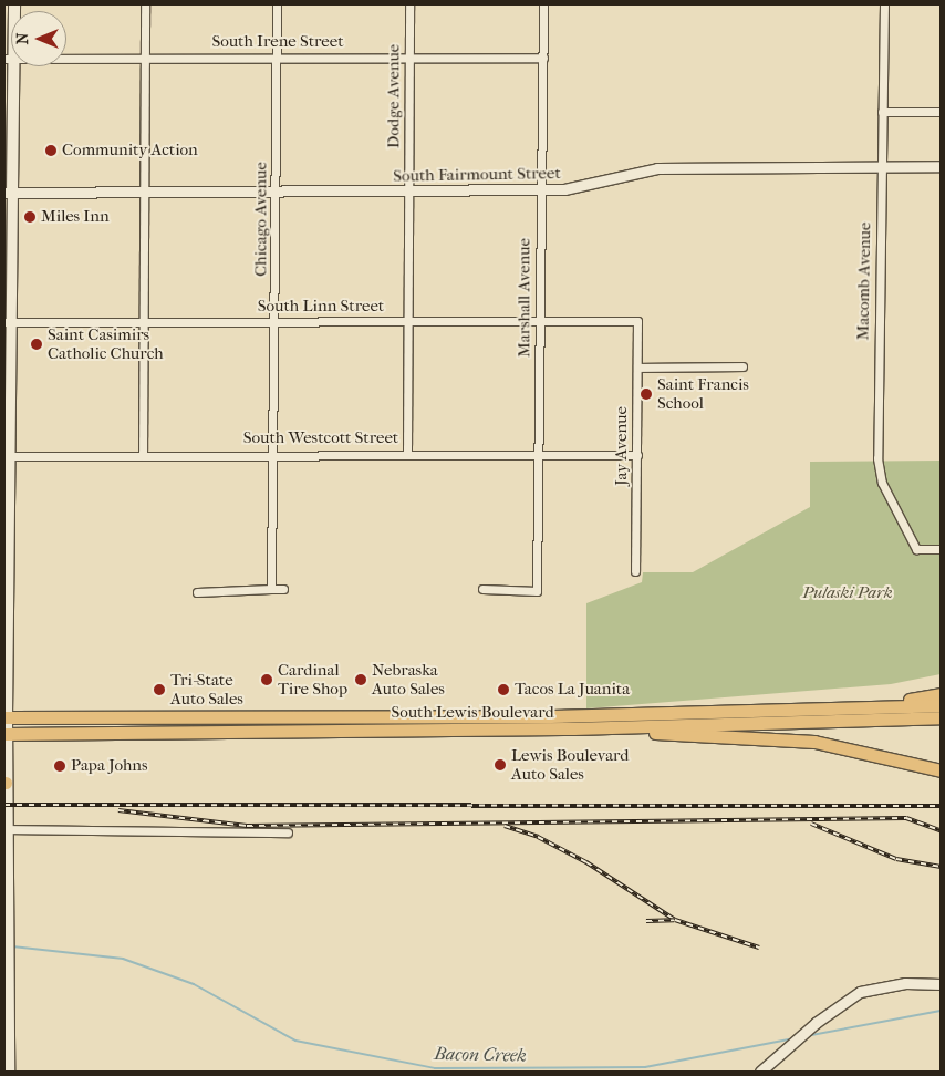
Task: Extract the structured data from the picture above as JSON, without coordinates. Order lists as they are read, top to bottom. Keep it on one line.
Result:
{"streets":{"main road":["South Lewis Boulevard"],"street":["South Irene Street","Dodge Avenue","South Fairmount Street","Chicago Avenue","Macomb Avenue","Marshall Avenue","South Linn Street","South Westcott Street","Jay Avenue"]},"crossings":[["South Irene Street","Dodge Avenue"],["South Irene Street","Chicago Avenue"],["South Irene Street","Marshall Avenue"],["Dodge Avenue","South Fairmount Street"],["Dodge Avenue","South Linn Street"],["Dodge Avenue","South Westcott Street"],["South Fairmount Street","Chicago Avenue"],["South Fairmount Street","Macomb Avenue"],["South Fairmount Street","Marshall Avenue"],["Chicago Avenue","South Linn Street"],["Chicago Avenue","South Westcott Street"],["Marshall Avenue","South Linn Street"],["Marshall Avenue","South Westcott Street"],["South Linn Street","Jay Avenue"],["South Westcott Street","Jay Avenue"]],"water":["Bacon Creek"],"parks":["Pulaski Park"],"places":["Community Action","Miles Inn","Saint Casimirs Catholic Church","Saint Francis School","Cardinal Tire Shop","Nebraska Auto Sales","Tri-State Auto Sales","Tacos La Juanita","Lewis Boulevard Auto Sales","Papa Johns"],"north":"left"}
